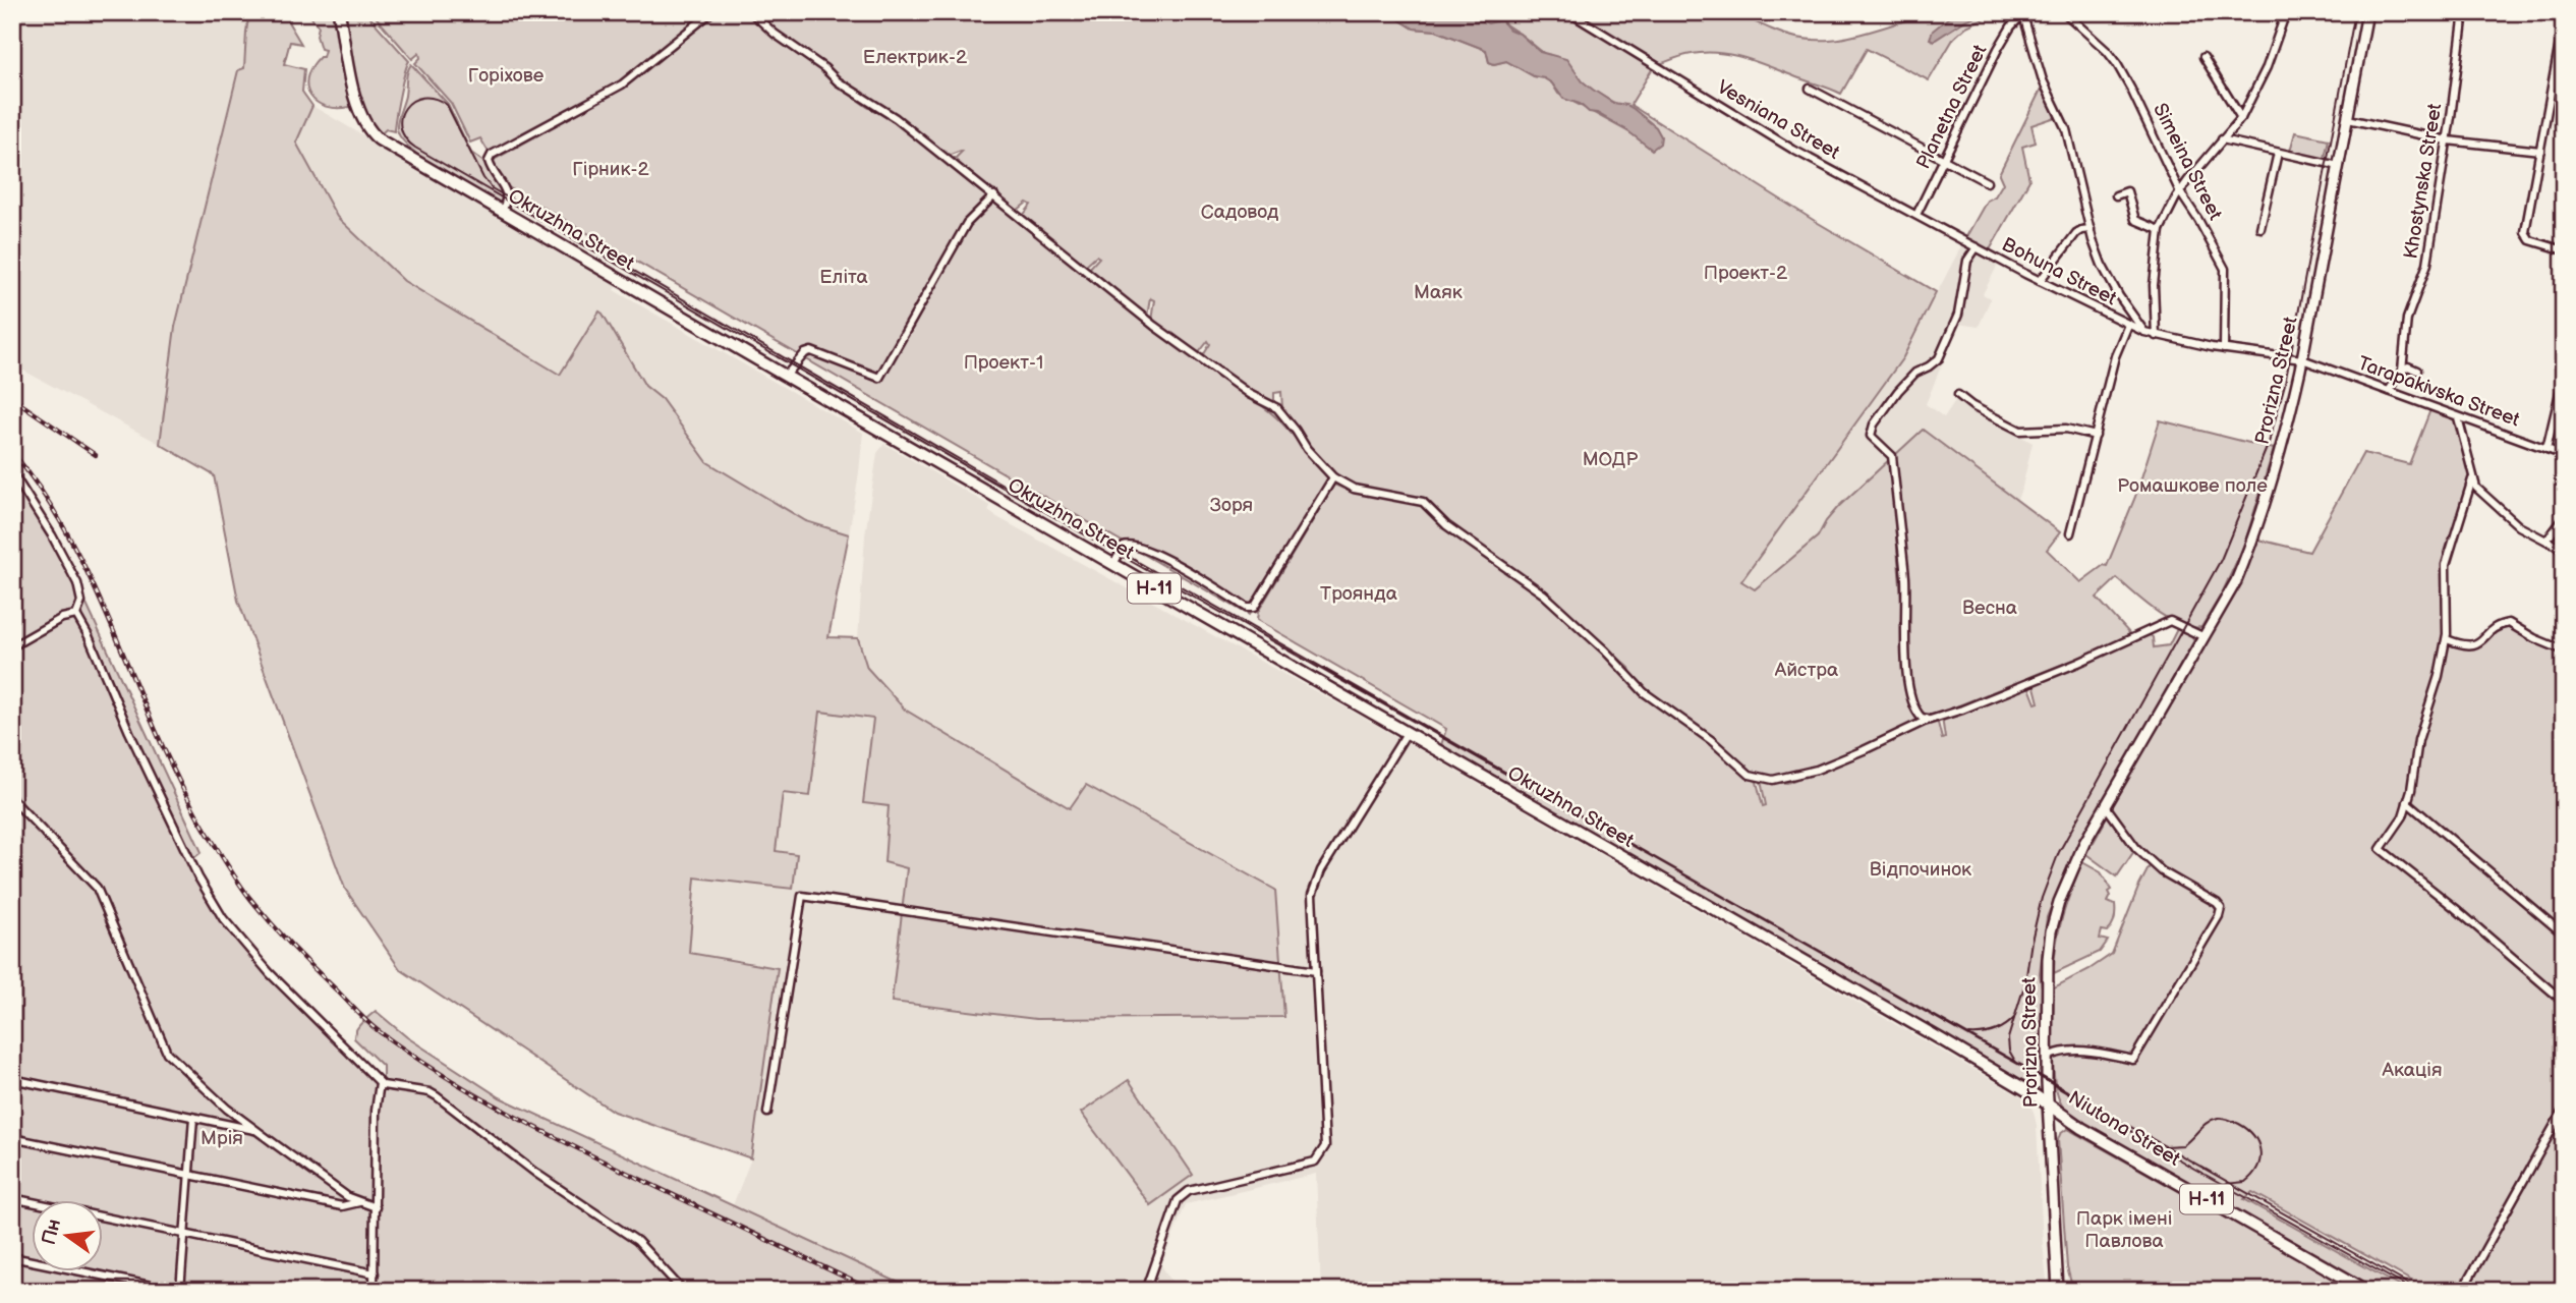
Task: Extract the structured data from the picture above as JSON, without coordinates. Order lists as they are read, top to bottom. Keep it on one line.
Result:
{"streets":{"main road":["Okruzhna Street","Prorizna Street","Н-11","Niutona Street"],"street":["Planetna Street","Vesniana Street","Simeina Street","Khostynska Street","Bohuna Street","Tarapakivska Street"]},"crossings":[["Planetna Street","Vesniana Street"],["Vesniana Street","Bohuna Street"],["Simeina Street","Bohuna Street"],["Simeina Street","Tarapakivska Street"],["Khostynska Street","Tarapakivska Street"],["Okruzhna Street","Prorizna Street"],["Okruzhna Street","Niutona Street"],["Bohuna Street","Tarapakivska Street"],["Prorizna Street","Tarapakivska Street"],["Prorizna Street","Niutona Street"]],"parks":["Електрик-2","Горіхове","Гірник-2","Садовод","Проект-2","Еліта","Маяк","Проект-1","МОДР","Ромашкове поле","Зоря","Троянда","Весна","Айстра","Відпочинок","Акація","Мрія","Парк імені Павлова"],"north":"left"}
